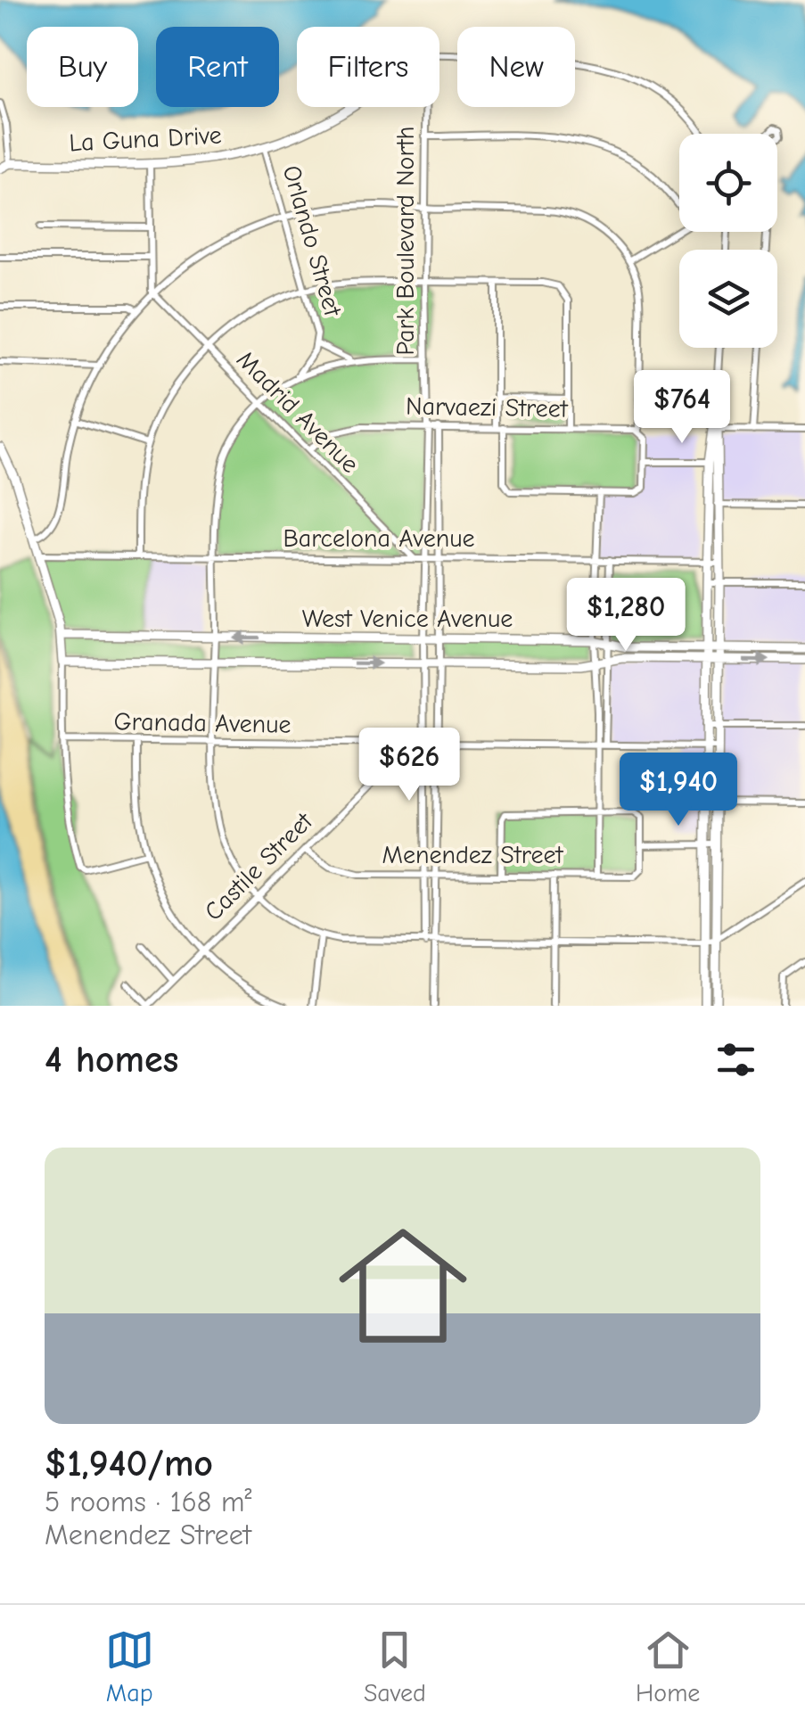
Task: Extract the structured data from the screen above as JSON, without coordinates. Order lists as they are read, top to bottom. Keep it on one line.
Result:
{"streets":{"street":["La Guna Drive","Orlando Street","Park Boulevard North","Narvaezi Street","Madrid Avenue","Barcelona Avenue","West Venice Avenue","Granada Avenue","Menendez Street","Castile Street"]},"crossings":[["La Guna Drive","Orlando Street"],["Park Boulevard North","Narvaezi Street"],["Park Boulevard North","Barcelona Avenue"],["Park Boulevard North","West Venice Avenue"],["Park Boulevard North","Granada Avenue"],["Park Boulevard North","Menendez Street"],["Narvaezi Street","Madrid Avenue"],["Madrid Avenue","Barcelona Avenue"],["Menendez Street","Castile Street"]],"page":{"chip":["Buy","Rent","Filters","New"],"price":["$764","$1,280","$626","$1,940"],"heading":"4 homes","list":[{"name":"$1,940/mo","note":"5 rooms · 168 m² · Menendez Street"}],"tabs":["Map","Saved","Home"]}}
